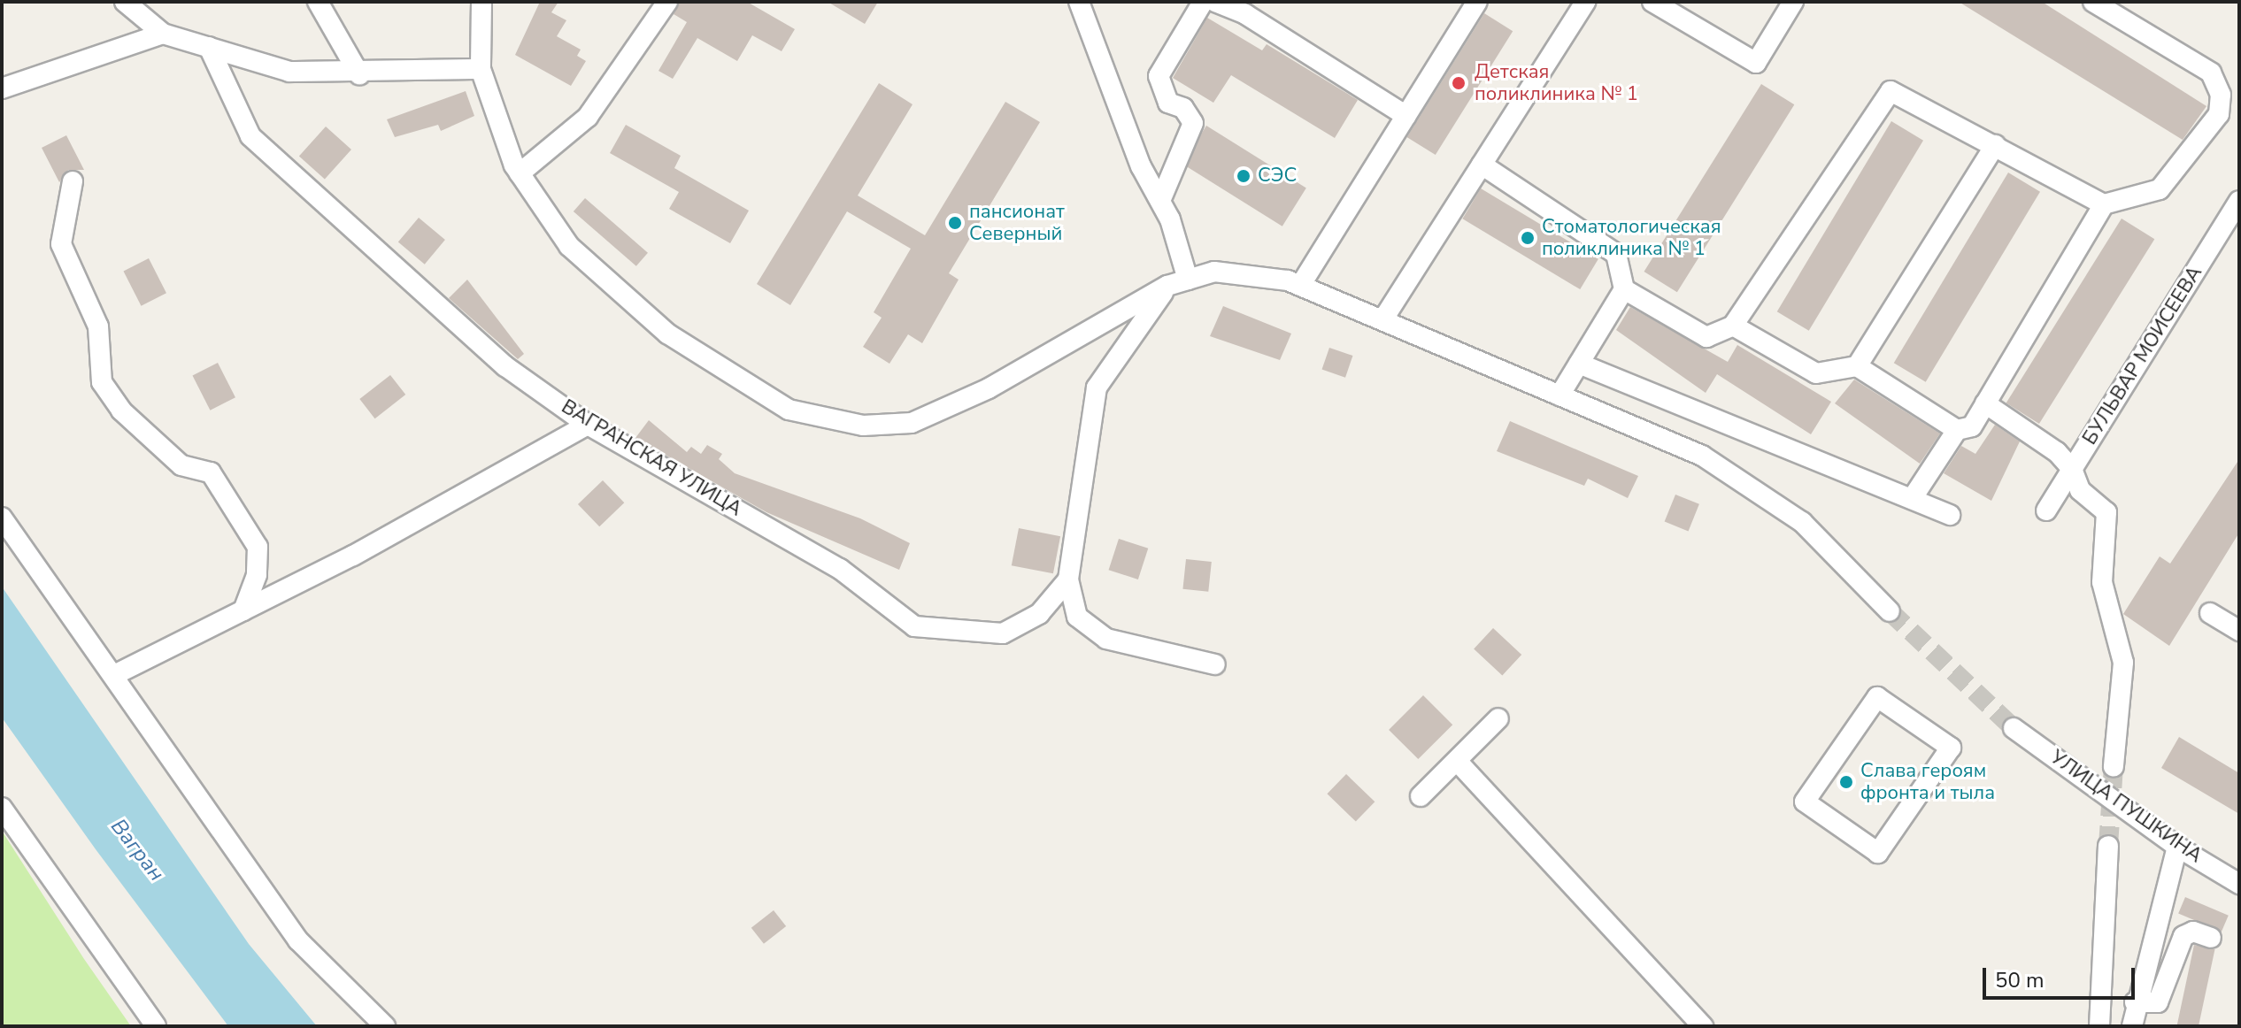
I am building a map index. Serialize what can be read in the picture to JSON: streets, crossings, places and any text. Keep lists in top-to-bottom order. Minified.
{"streets":{"street":["БУЛЬВАР МОИСЕЕВА","ВАГРАНСКАЯ УЛИЦА","УЛИЦА ПУШКИНА"]},"water":["Вагран"],"places":["Детская поликлиника № 1","СЭС","пансионат Северный","Стоматологическая поликлиника № 1","Слава героям фронта и тыла"],"scale_bar":"50 m"}
